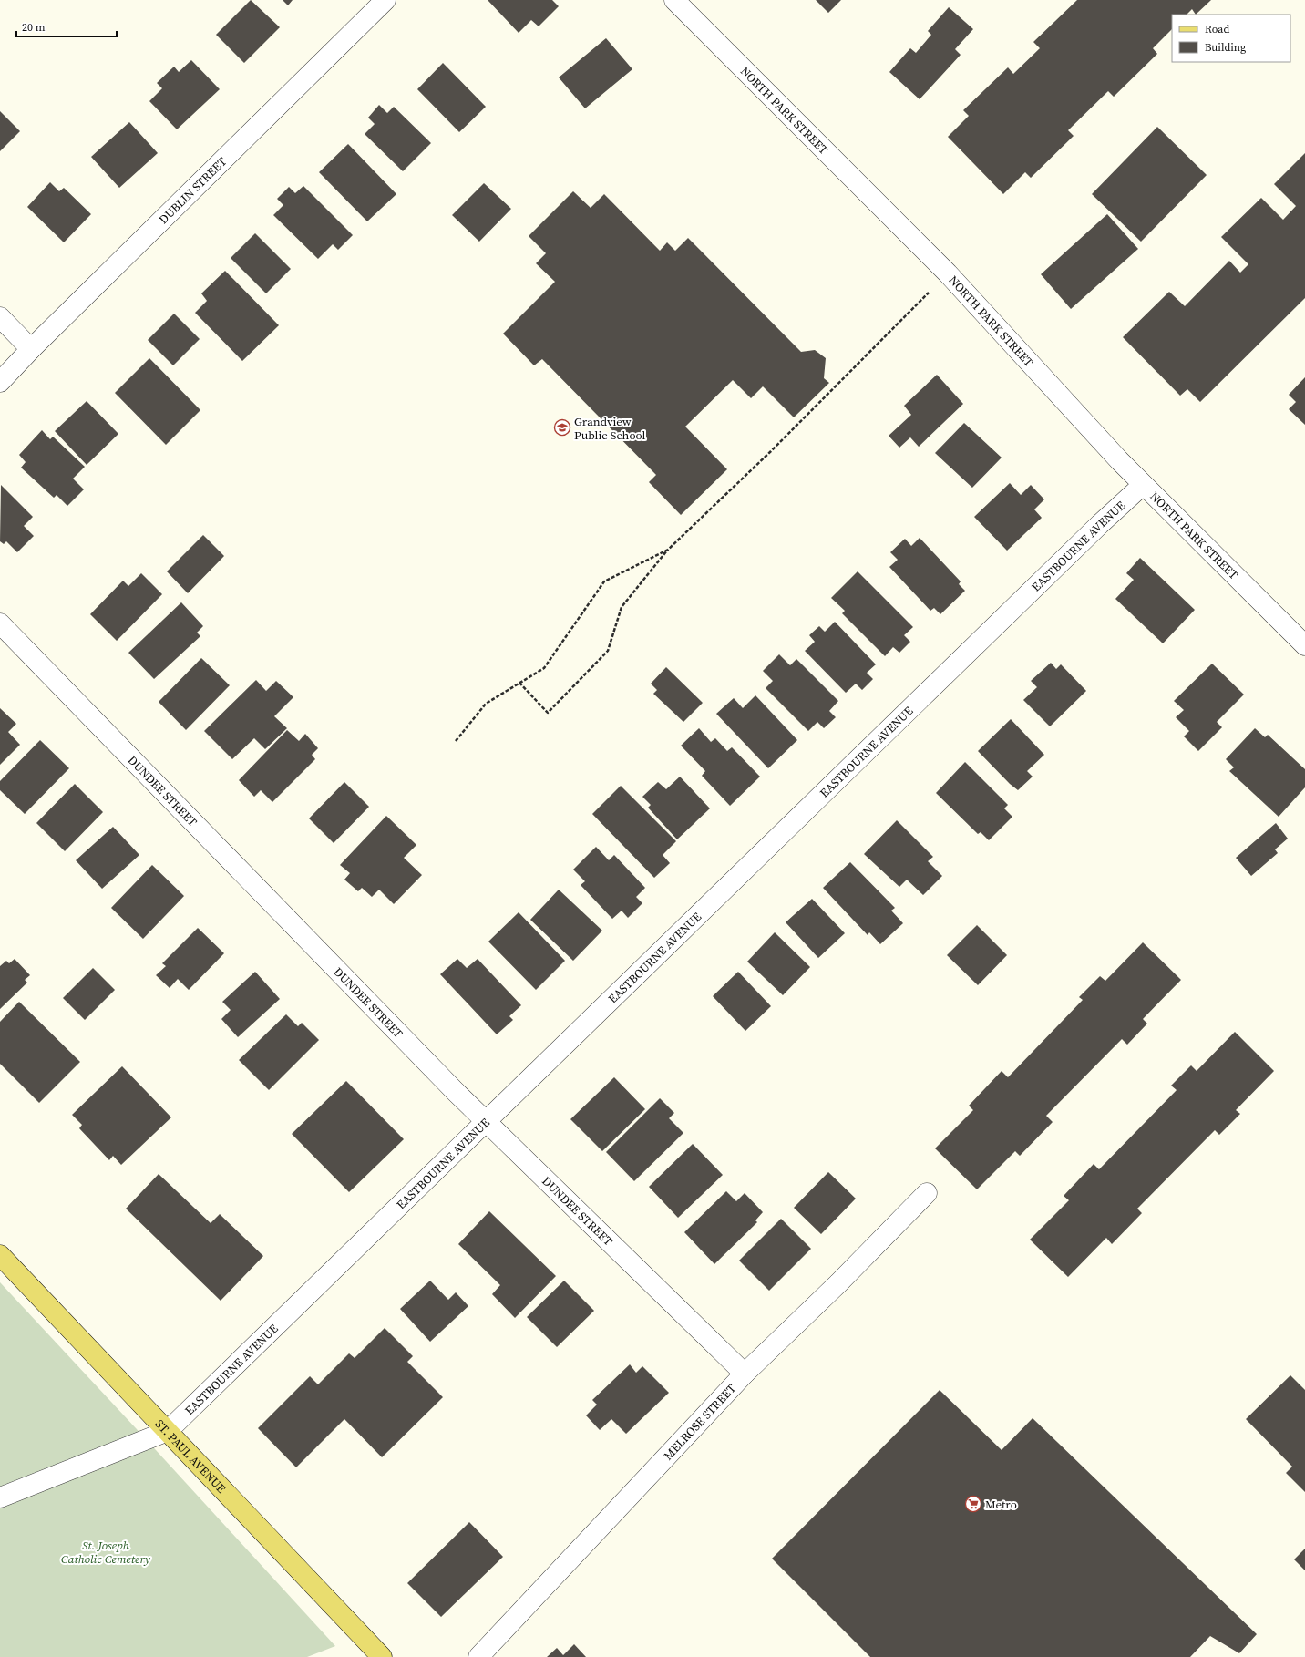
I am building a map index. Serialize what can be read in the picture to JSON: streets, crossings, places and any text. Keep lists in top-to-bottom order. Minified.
{"streets":{"main road":["ST. PAUL AVENUE"],"street":["NORTH PARK STREET","DUBLIN STREET","EASTBOURNE AVENUE","DUNDEE STREET","MELROSE STREET"]},"crossings":[["NORTH PARK STREET","EASTBOURNE AVENUE"],["EASTBOURNE AVENUE","DUNDEE STREET"],["EASTBOURNE AVENUE","ST. PAUL AVENUE"],["DUNDEE STREET","MELROSE STREET"]],"parks":["St. Joseph Catholic Cemetery"],"places":{"school or university":["Grandview Public School"],"supermarket":["Metro"]},"legend":["Road","Building"],"scale_bar":"20 m"}
